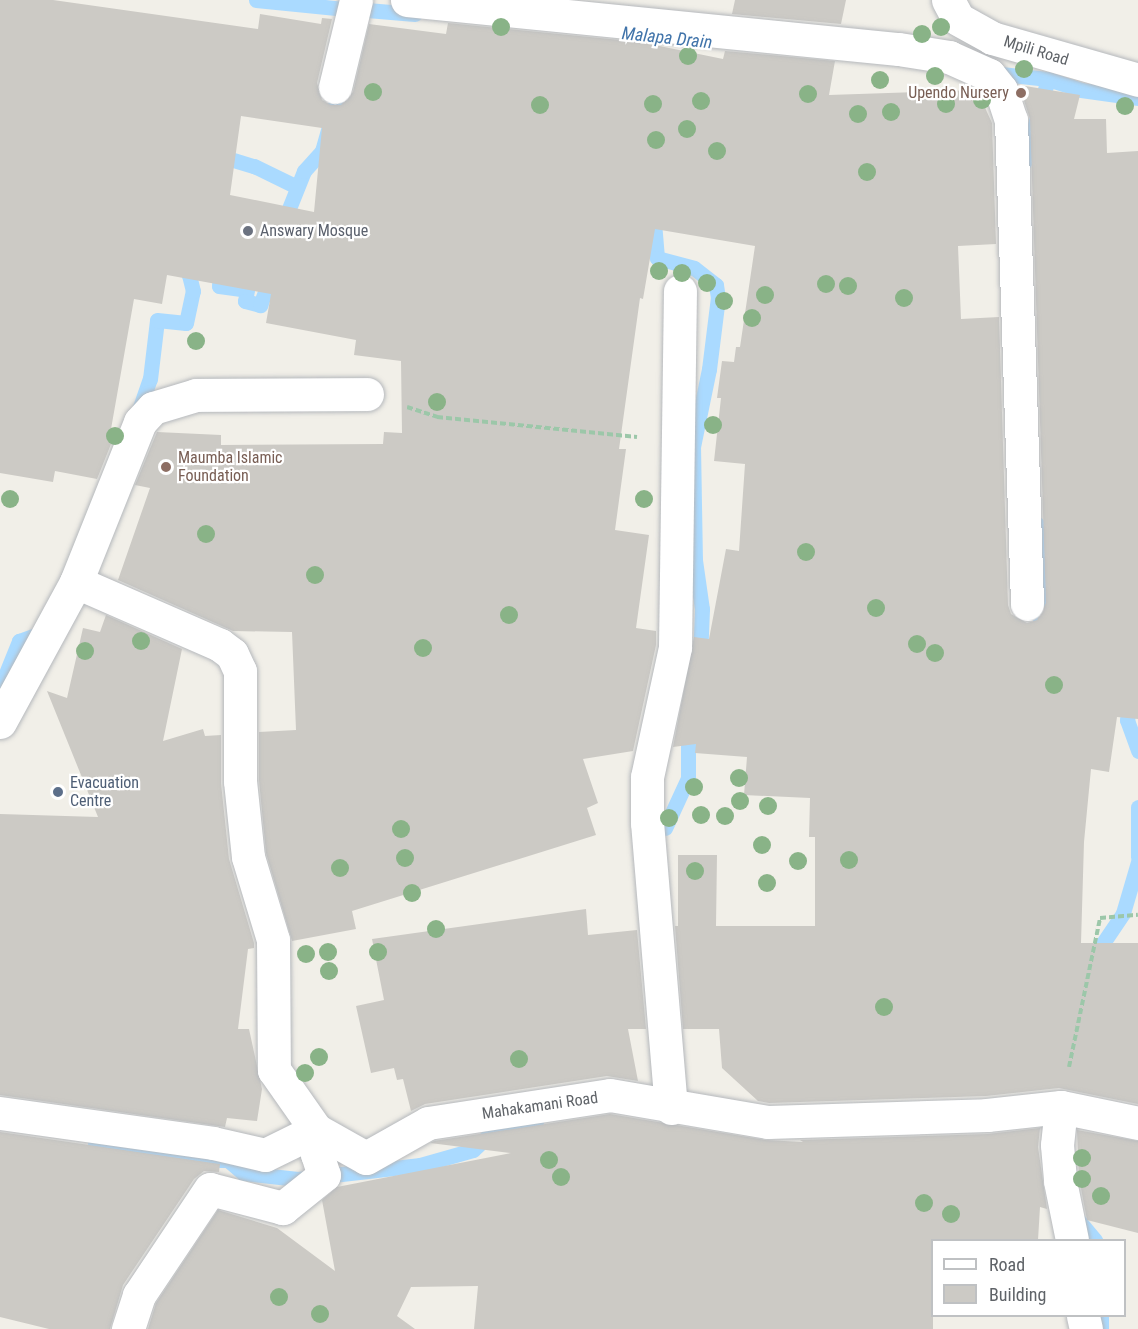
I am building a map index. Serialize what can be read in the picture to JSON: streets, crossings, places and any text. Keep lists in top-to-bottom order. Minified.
{"streets":{"street":["Mpili Road","Mahakamani Road"]},"water":["Malapa Drain"],"places":["Upendo Nursery","Answary Mosque","Maumba Islamic Foundation","Evacuation Centre"],"legend":["Road","Building"]}
